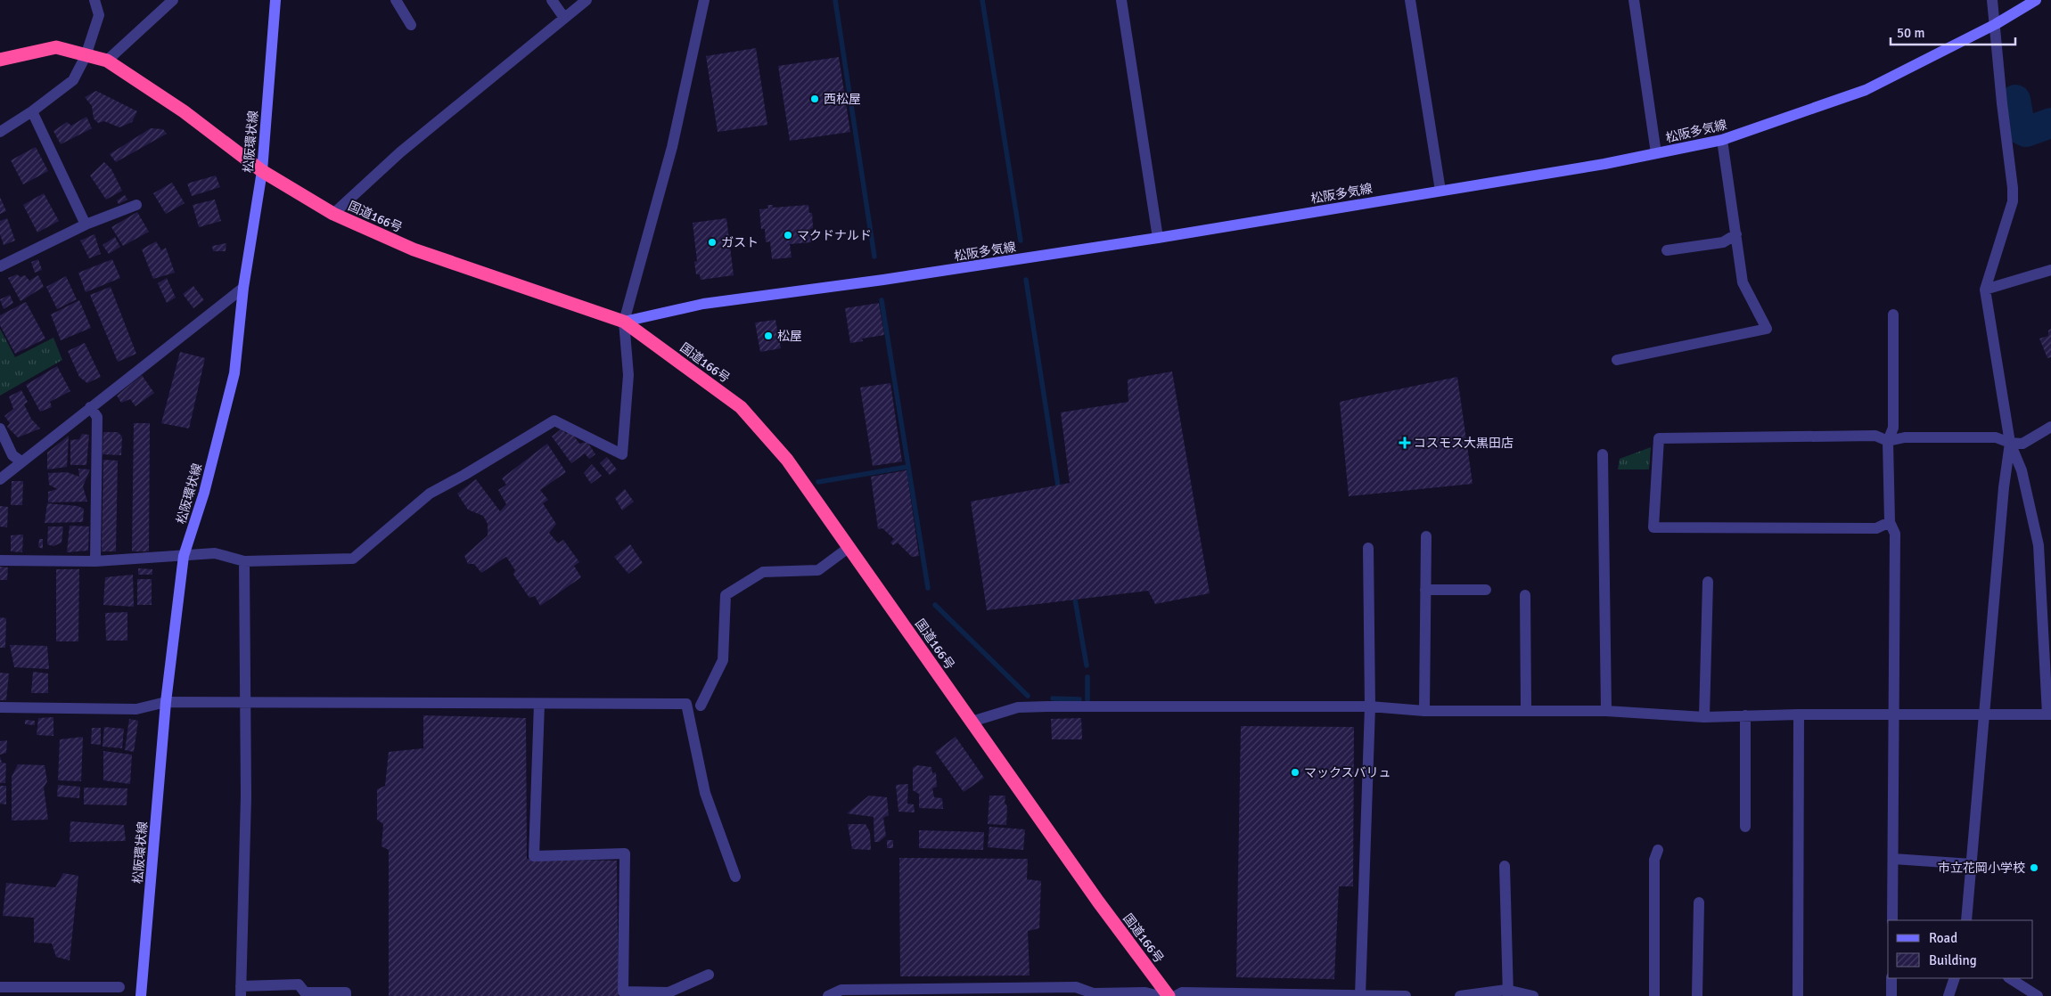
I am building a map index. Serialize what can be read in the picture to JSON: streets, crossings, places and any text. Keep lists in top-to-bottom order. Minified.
{"streets":{"highway":["国道166号"],"main road":["松阪多気線","松阪環状線"]},"crossings":[["松阪多気線","国道166号"],["松阪環状線","国道166号"]],"places":{"other":["西松屋","マクドナルド","ガスト","松屋","マックスバリュ","市立花岡小学校"],"health":["コスモス大黒田店"]},"legend":["Road","Building"],"scale_bar":"50 m"}
